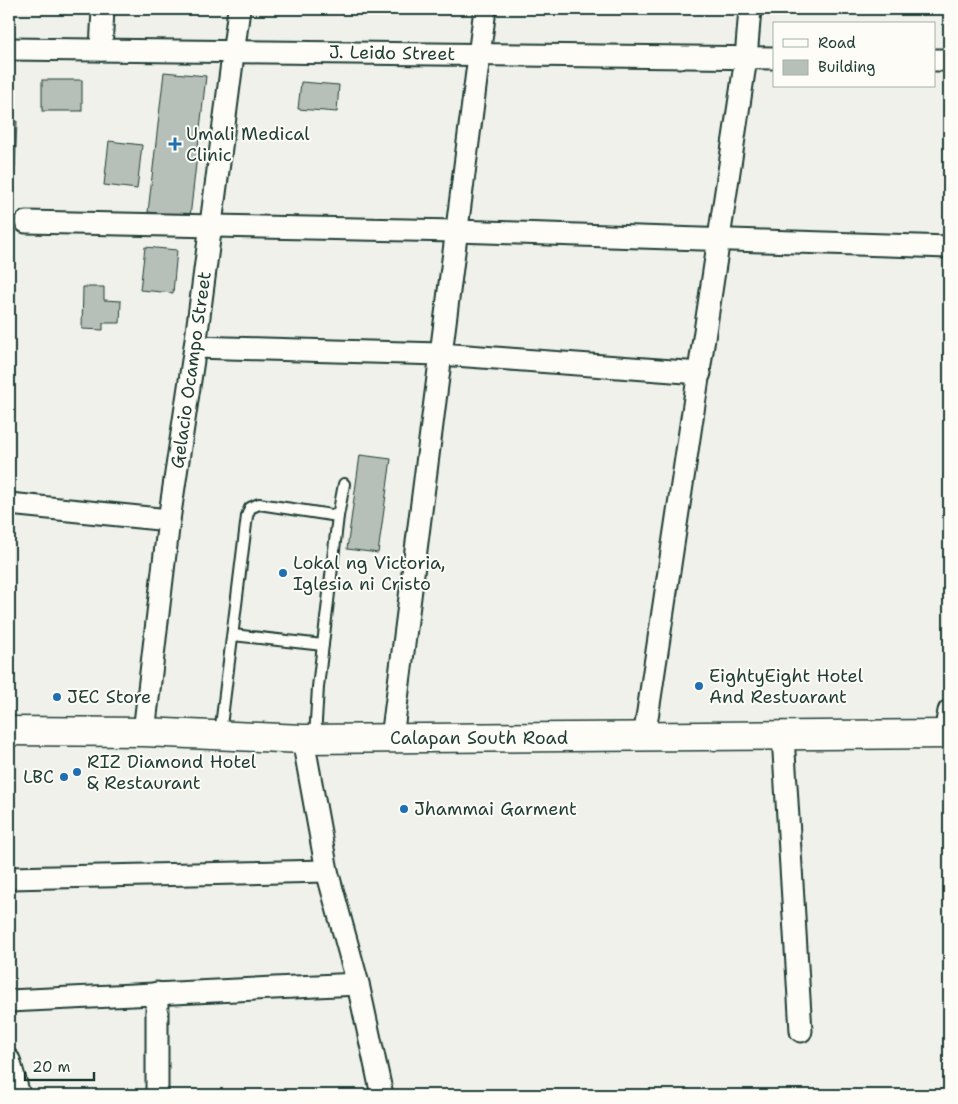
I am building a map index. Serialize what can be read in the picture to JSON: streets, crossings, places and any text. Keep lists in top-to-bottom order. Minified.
{"streets":{"highway":["Calapan South Road"],"street":["J. Leido Street","Gelacio Ocampo Street"]},"crossings":[["J. Leido Street","Gelacio Ocampo Street"],["Gelacio Ocampo Street","Calapan South Road"]],"places":{"health":["Umali Medical Clinic"],"other":["Lokal ng Victoria, Iglesia ni Cristo","EightyEight Hotel And Restuarant","JEC Store","RIZ Diamond Hotel & Restaurant","LBC","Jhammai Garment"]},"legend":["Road","Building"],"scale_bar":"20 m"}
